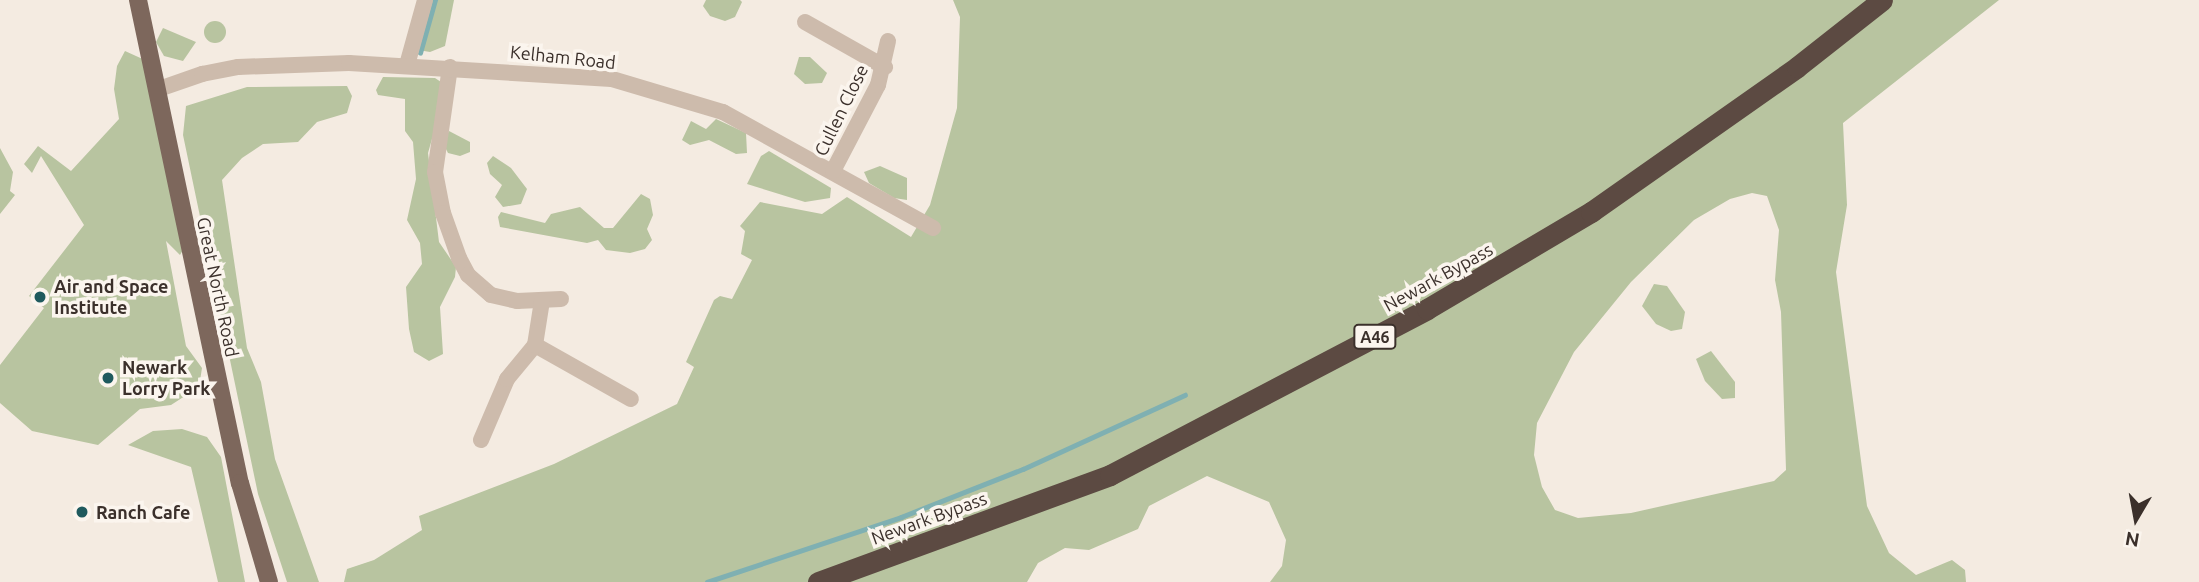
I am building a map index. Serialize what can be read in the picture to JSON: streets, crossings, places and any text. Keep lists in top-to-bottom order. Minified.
{"streets":{"highway":["Newark Bypass","A46"],"main road":["Great North Road"],"street":["Kelham Road","Cullen Close"]},"crossings":[["Kelham Road","Cullen Close"],["Kelham Road","Great North Road"]],"places":["Air and Space Institute","Newark Lorry Park","Ranch Cafe"],"north":"bottom"}
